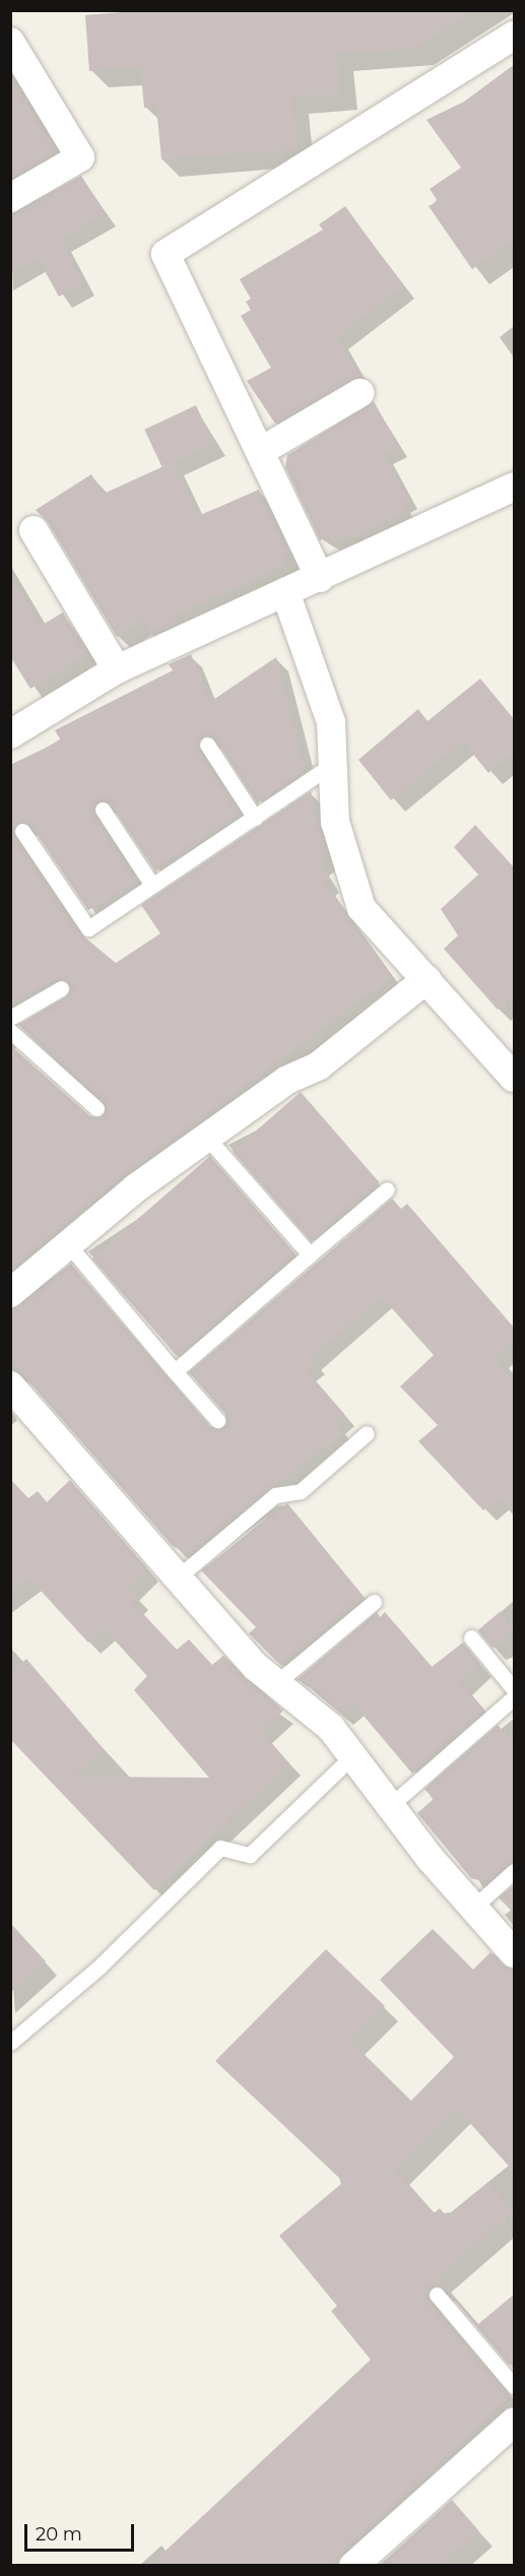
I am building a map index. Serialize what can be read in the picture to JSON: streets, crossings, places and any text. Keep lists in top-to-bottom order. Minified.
{"scale_bar":"20 m"}
